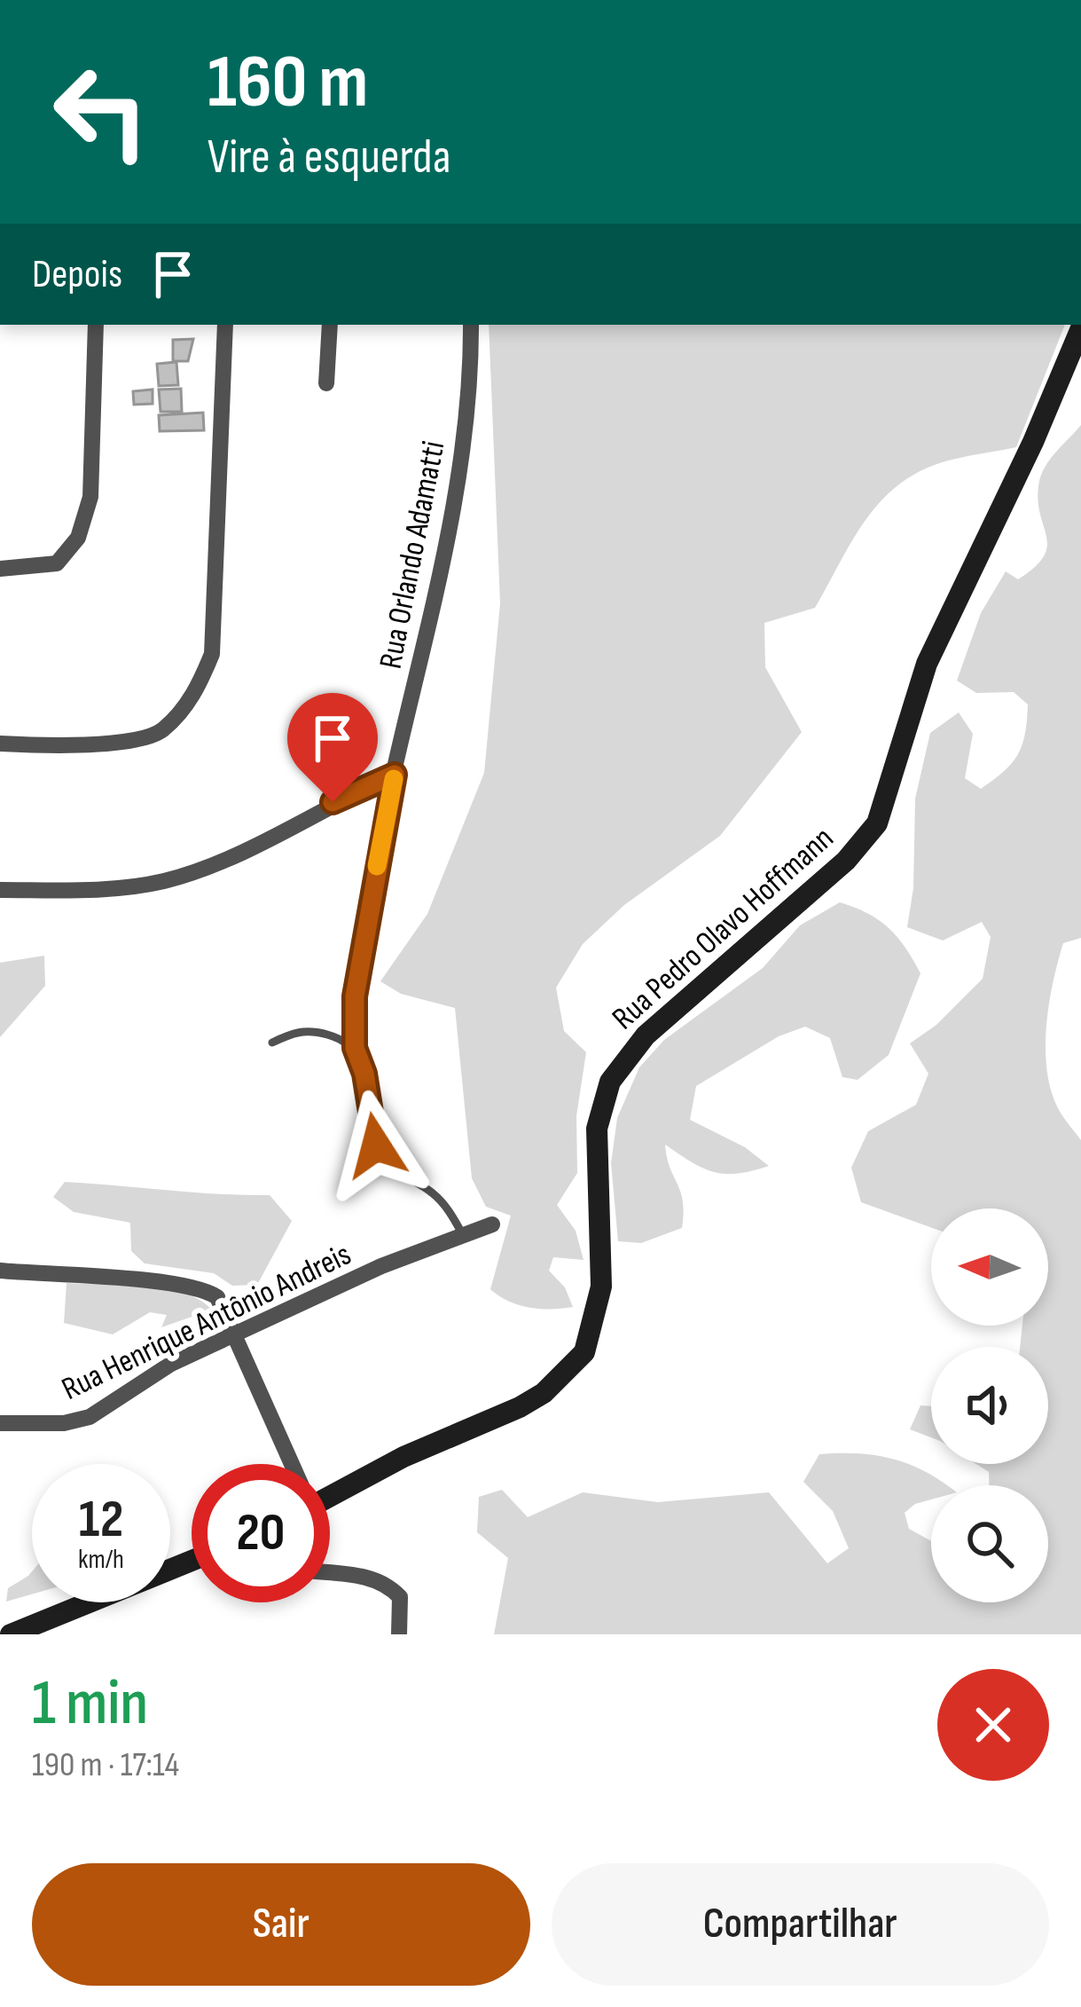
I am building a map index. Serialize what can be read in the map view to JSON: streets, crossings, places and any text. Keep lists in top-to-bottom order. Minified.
{"streets":{"street":["Rua Orlando Adamatti","Rua Pedro Olavo Hoffmann","Rua Henrique Antônio Andreis"]},"crossings":[["Rua Orlando Adamatti","Rua Henrique Antônio Andreis"]],"north":"left","page":{"turn":["160 m","Vire à esquerda"],"then":"Depois","speed":"12 km/h","limit":"20","heading":["1 min","190 m · 17:14"],"buttons":["Sair","Compartilhar"]}}
